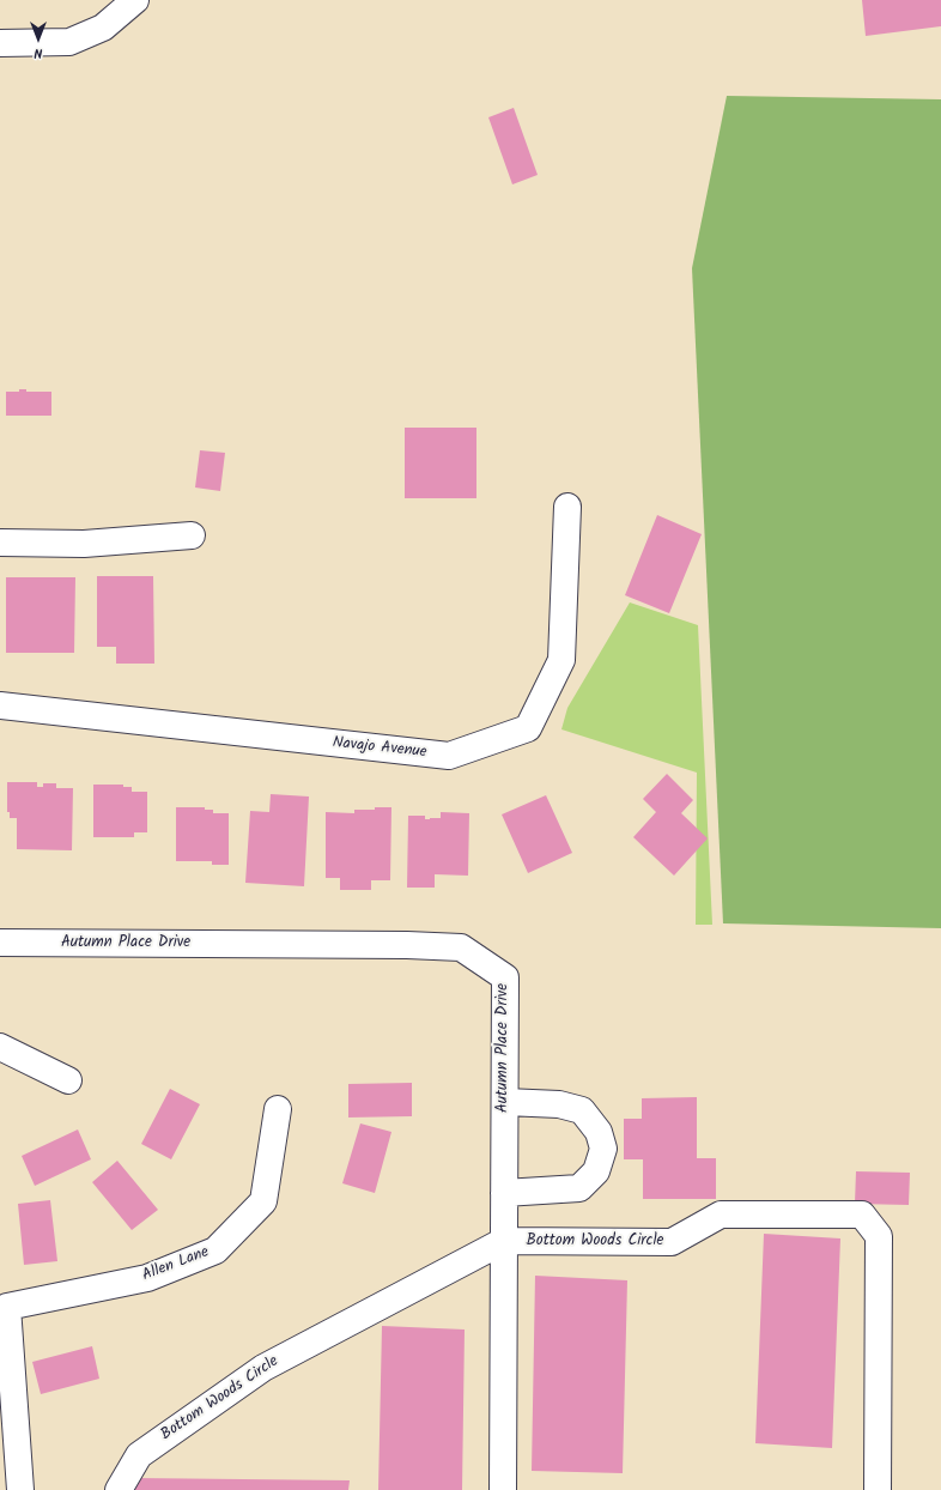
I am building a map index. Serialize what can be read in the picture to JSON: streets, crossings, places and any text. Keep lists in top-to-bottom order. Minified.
{"streets":{"street":["Navajo Avenue","Autumn Place Drive","Bottom Woods Circle","Allen Lane"]},"crossings":[["Autumn Place Drive","Bottom Woods Circle"]],"north":"bottom"}
